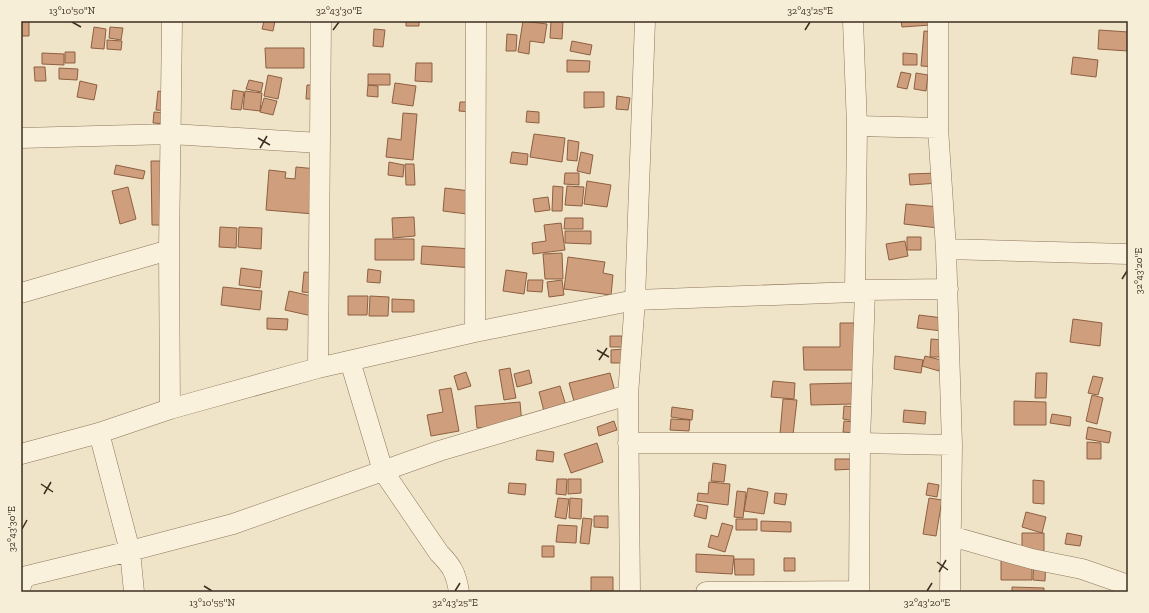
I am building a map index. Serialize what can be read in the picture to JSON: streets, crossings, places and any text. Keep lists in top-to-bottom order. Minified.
{"coordinates":["13°10'50\"N","32°43'30\"E","32°43'25\"E","32°43'20\"E","13°10'55\"N"]}
